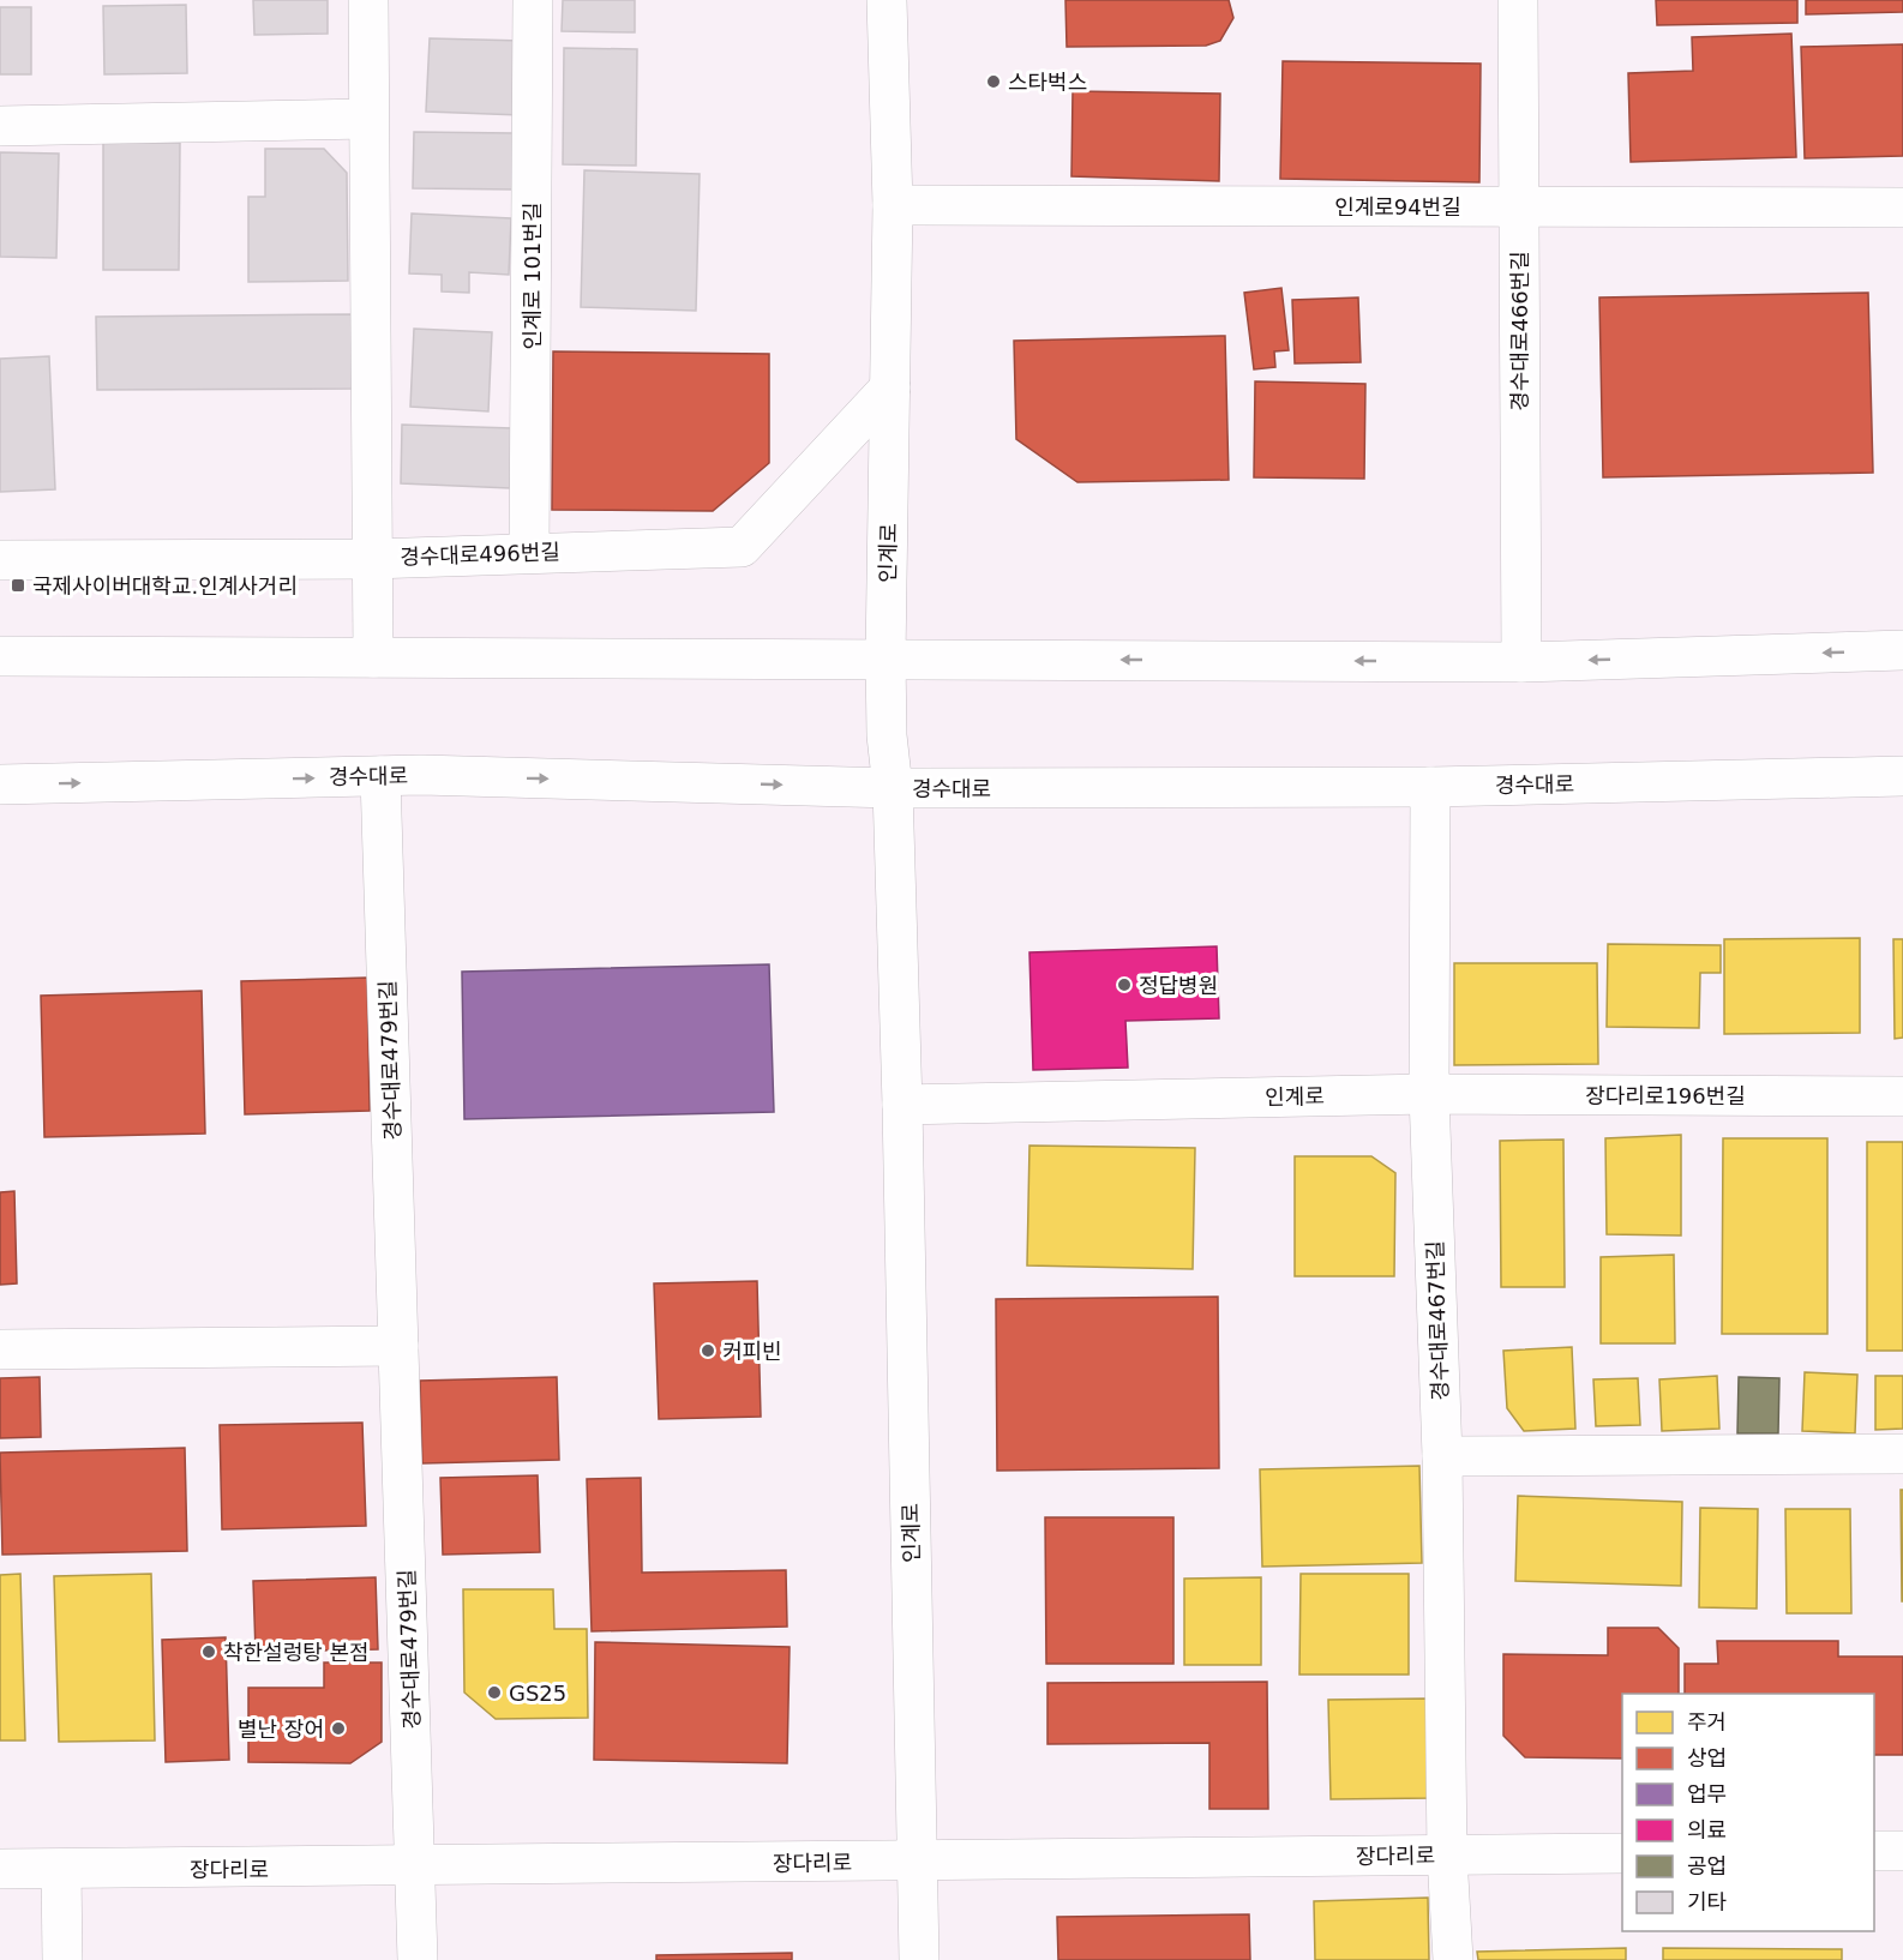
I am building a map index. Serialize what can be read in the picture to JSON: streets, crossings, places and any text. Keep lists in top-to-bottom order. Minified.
{"streets":{"street":["인계로94번길","인계로 101번길","경수대로466번길","인계로","경수대로496번길","경수대로","경수대로479번길","장다리로196번길","경수대로467번길","장다리로"]},"crossings":[["인계로94번길","경수대로466번길"],["인계로94번길","인계로"],["인계로 101번길","경수대로496번길"],["인계로","경수대로496번길"],["인계로","경수대로"],["인계로","장다리로196번길"],["인계로","경수대로467번길"],["인계로","장다리로"],["경수대로","경수대로479번길"],["경수대로","경수대로467번길"],["경수대로479번길","장다리로"],["장다리로196번길","경수대로467번길"],["경수대로467번길","장다리로"]],"places":{"other":["스타벅스","정답병원","커피빈","착한설렁탕 본점","GS25","별난 장어"],"transit":["국제사이버대학교.인계사거리"]},"legend":["주거","상업","업무","의료","공업","기타"]}
